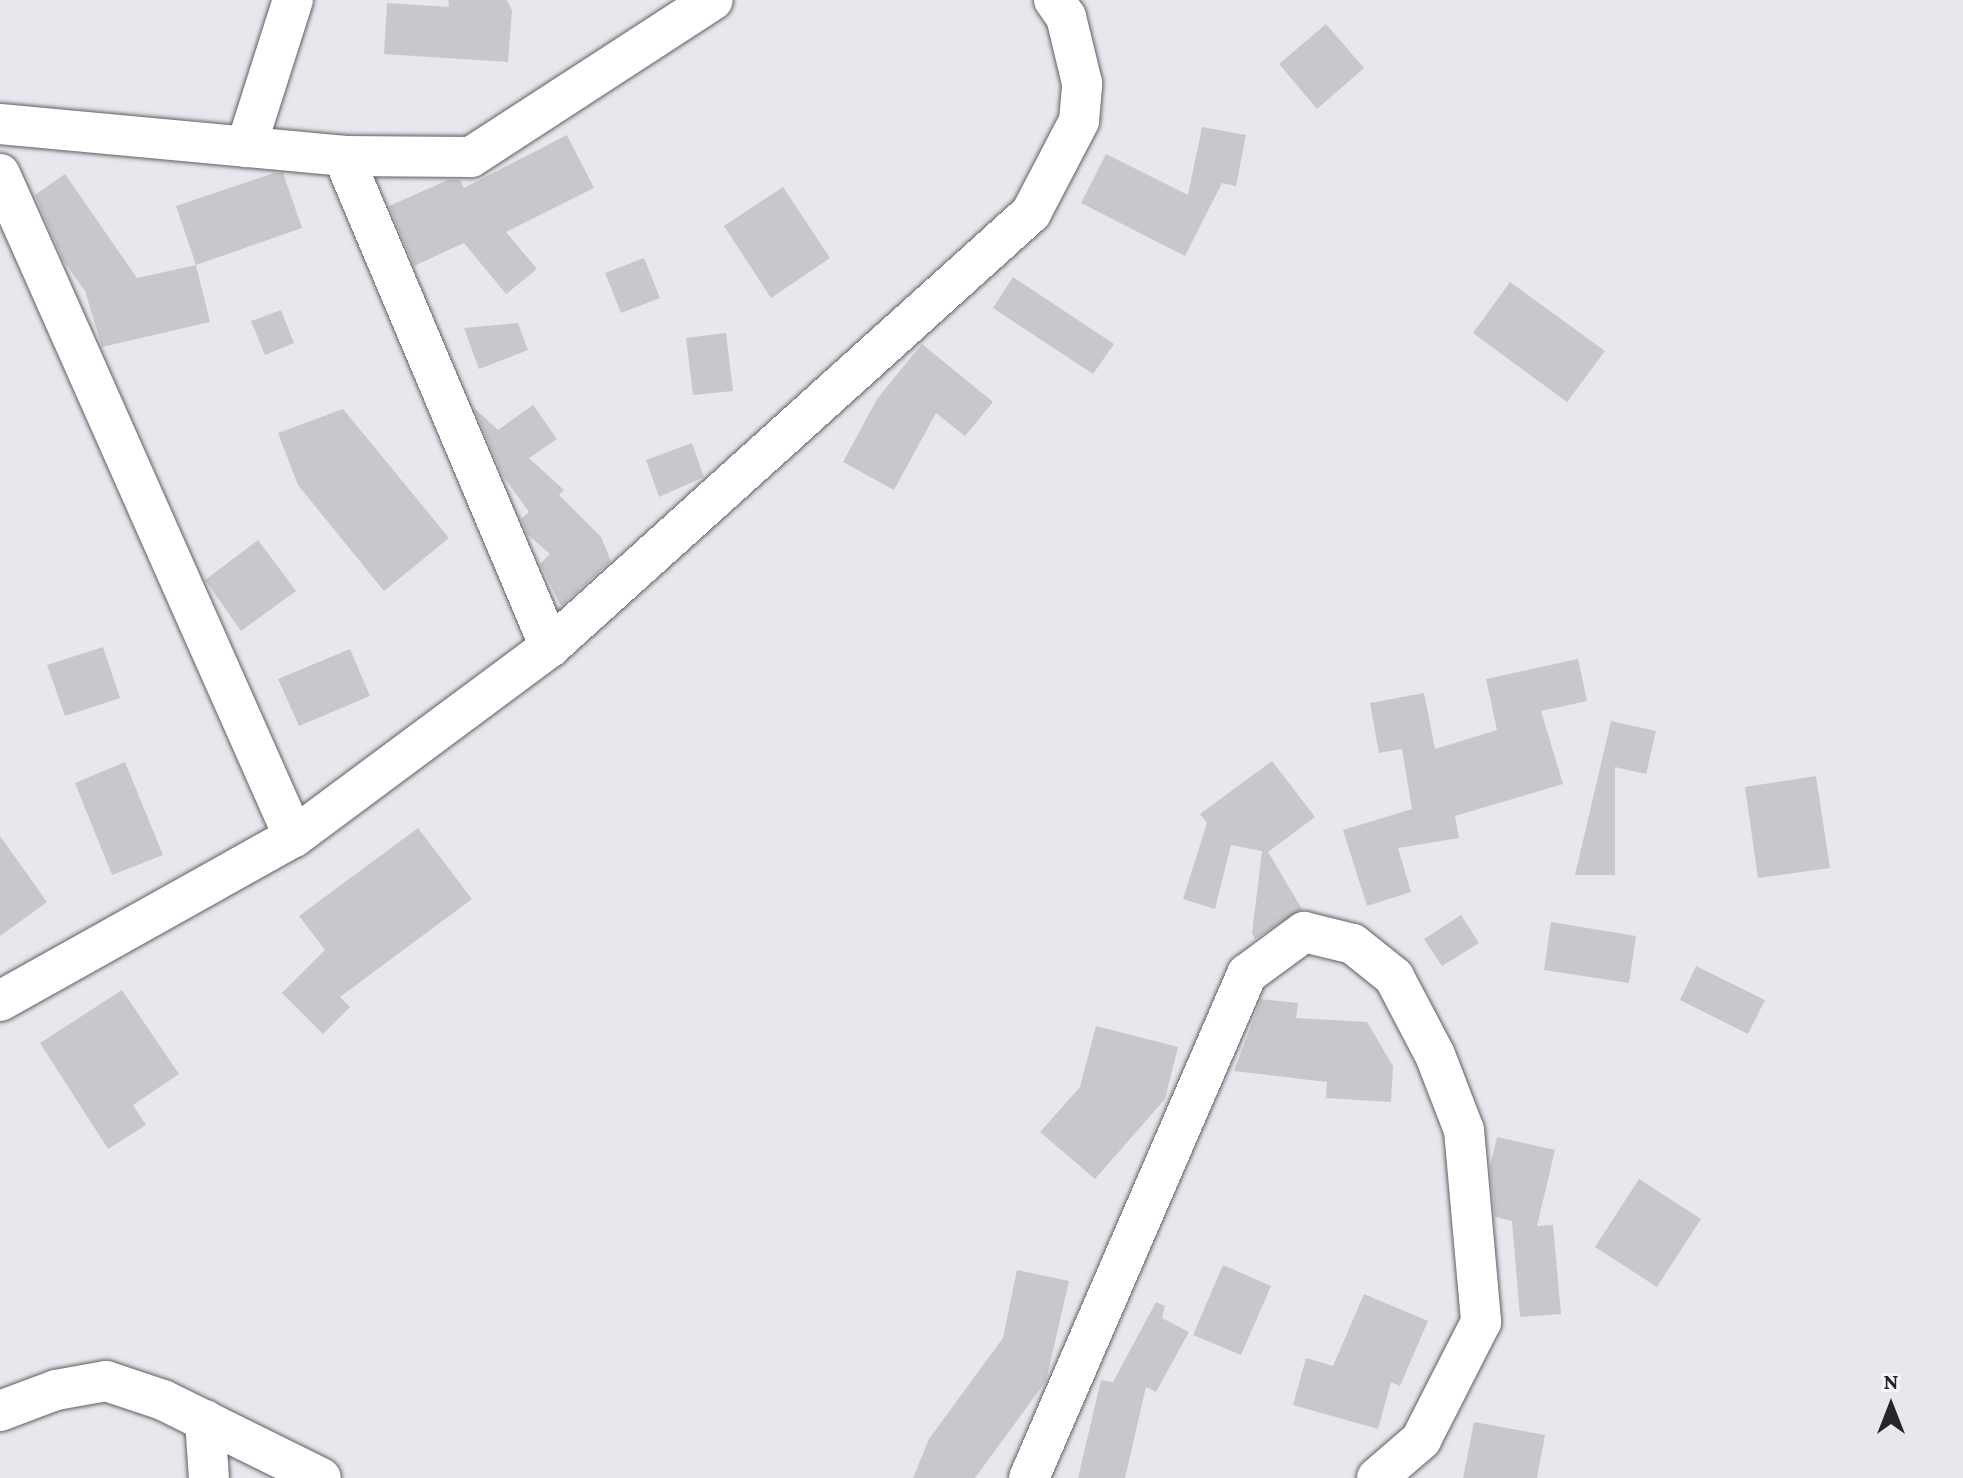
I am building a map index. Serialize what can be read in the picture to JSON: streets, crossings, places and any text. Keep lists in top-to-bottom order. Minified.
{"north":"top"}
